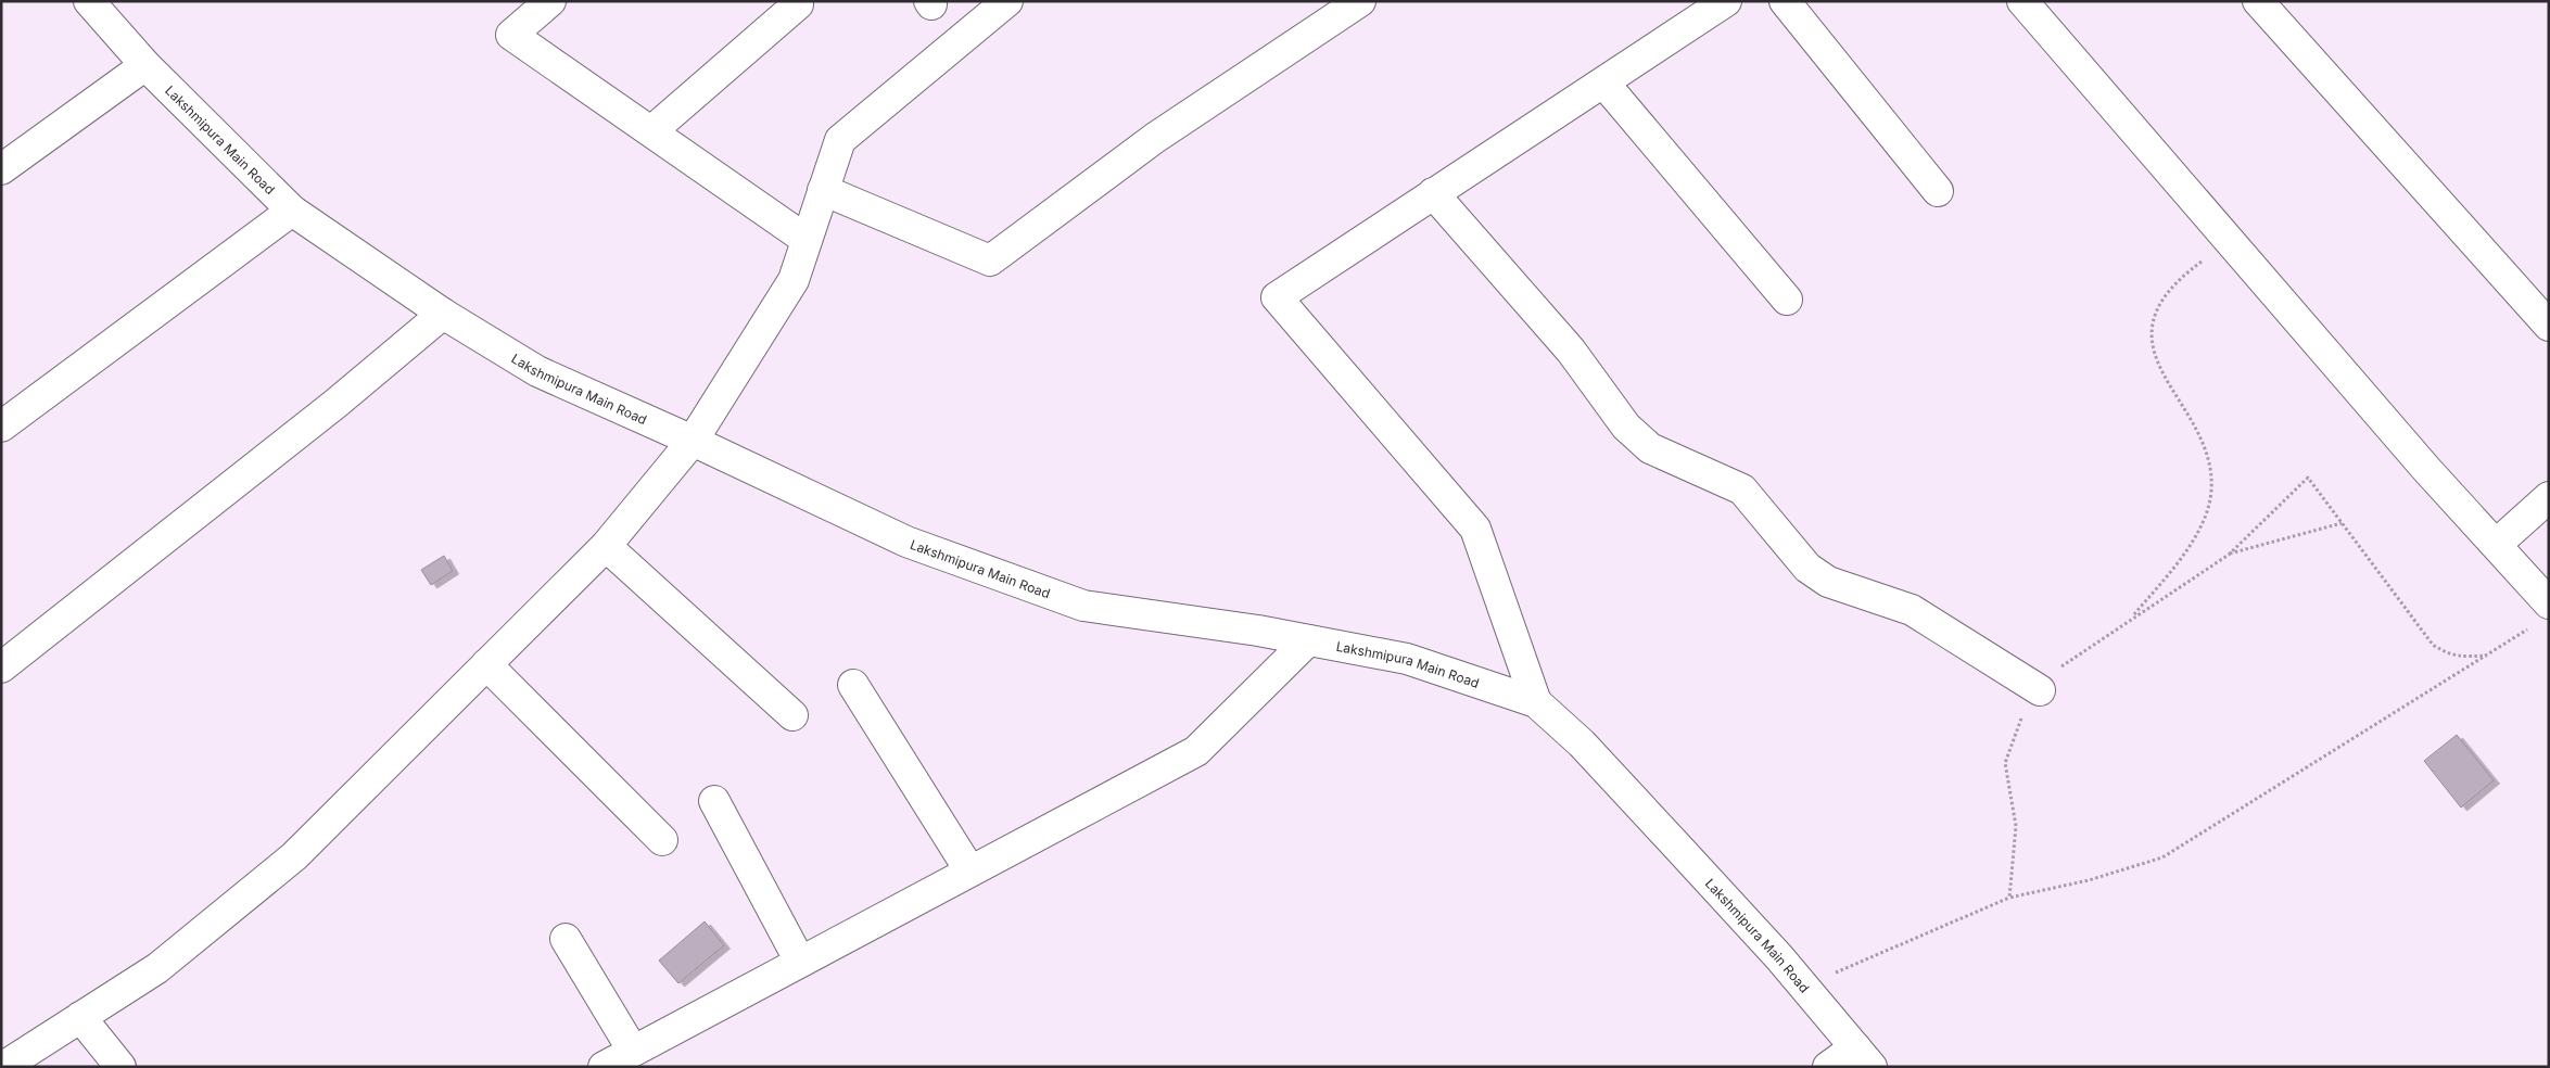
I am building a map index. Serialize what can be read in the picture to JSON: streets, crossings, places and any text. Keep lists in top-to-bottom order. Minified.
{"streets":{"street":["Lakshmipura Main Road"]}}
